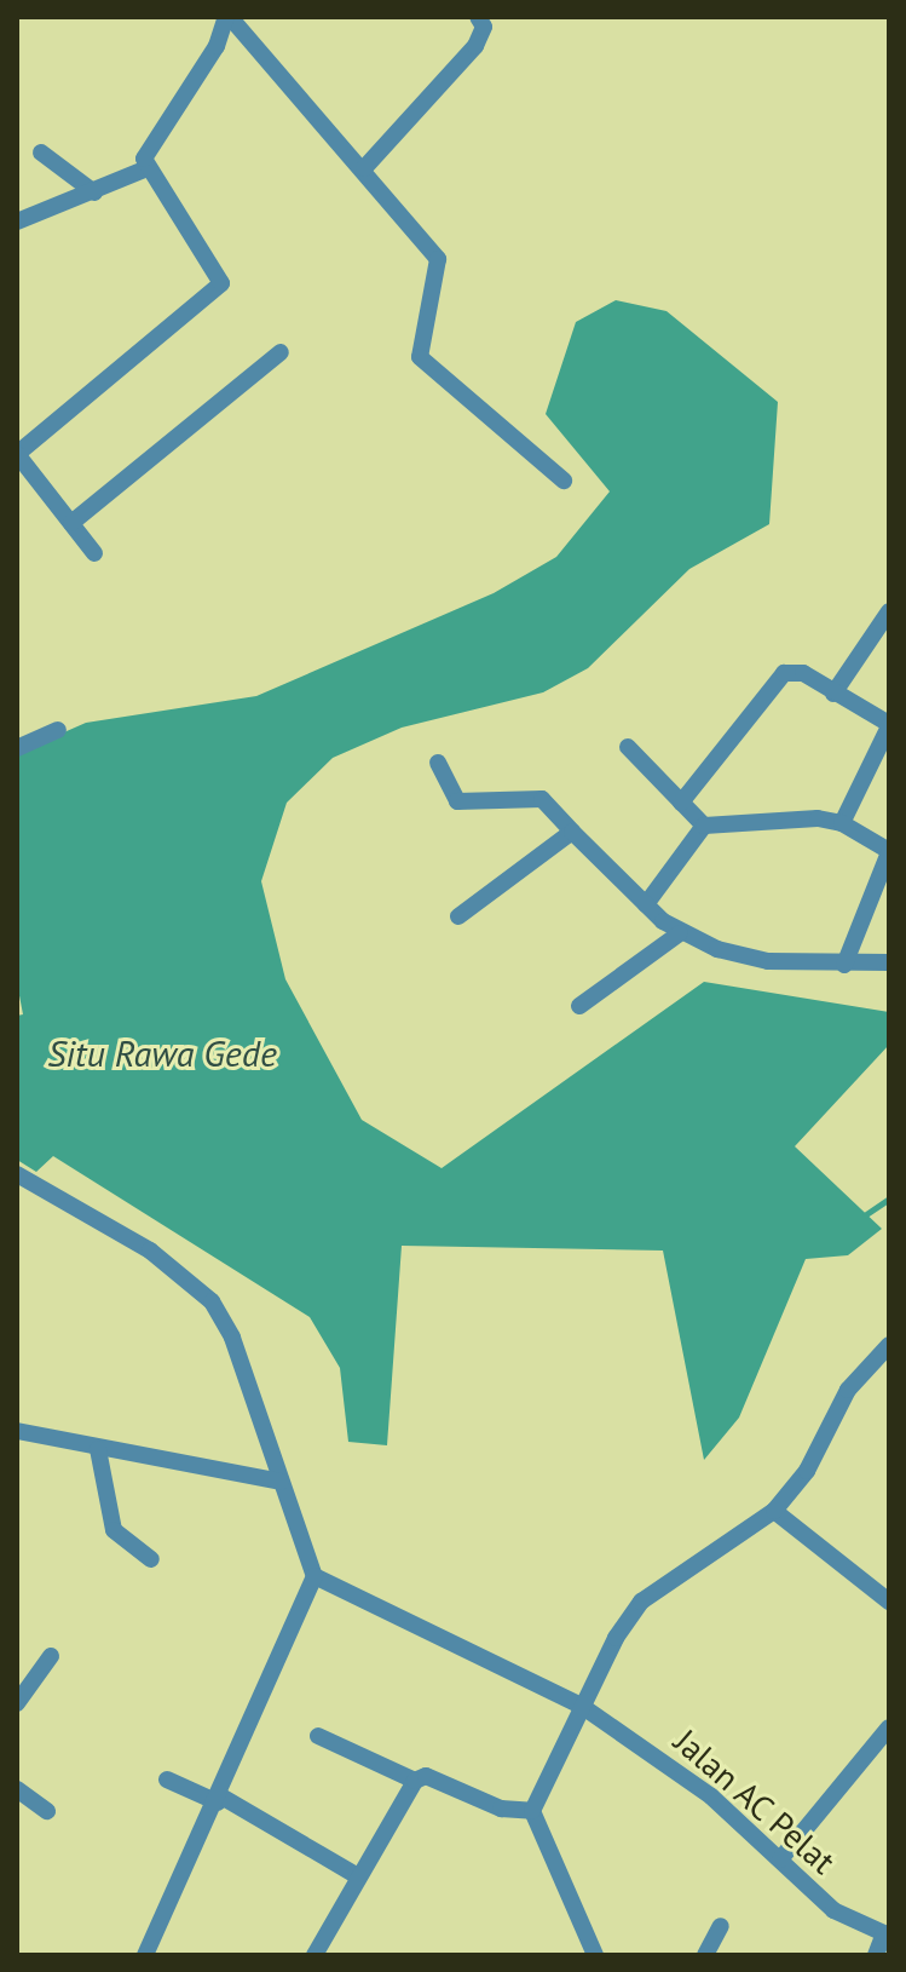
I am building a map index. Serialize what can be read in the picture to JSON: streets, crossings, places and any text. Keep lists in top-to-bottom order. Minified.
{"streets":{"street":["Jalan AC Pelat"]},"water":["Situ Rawa Gede"]}
